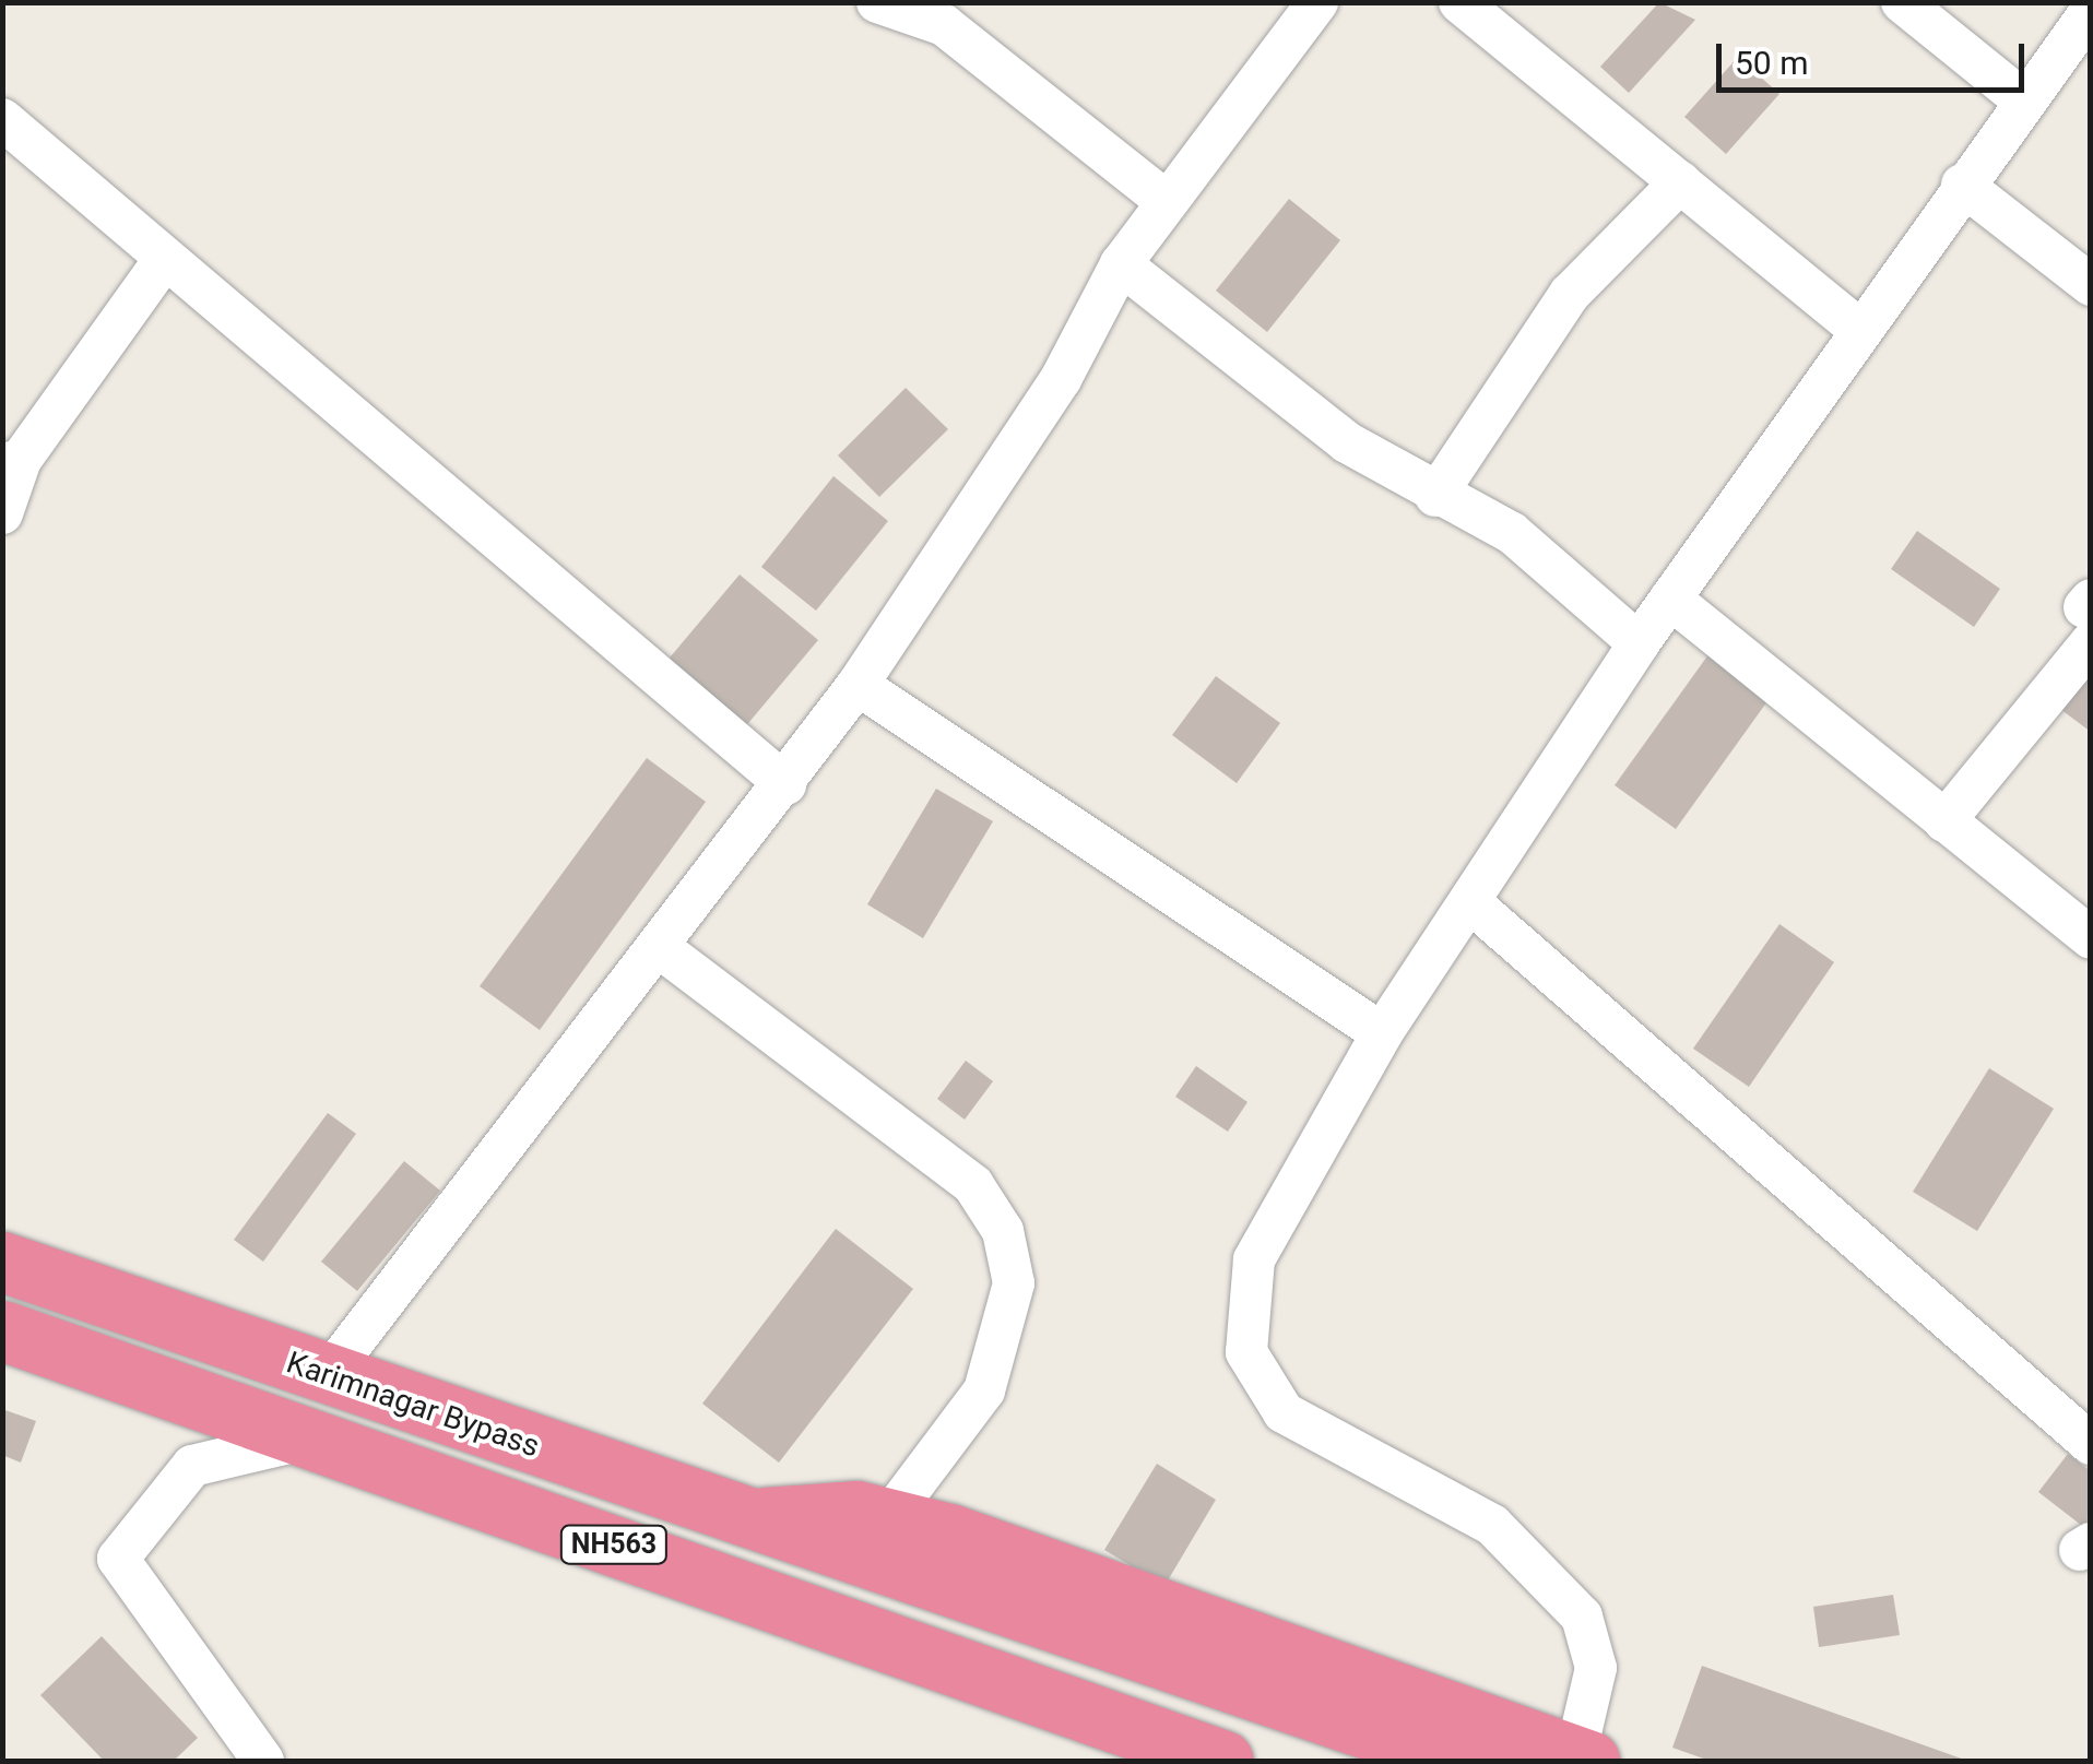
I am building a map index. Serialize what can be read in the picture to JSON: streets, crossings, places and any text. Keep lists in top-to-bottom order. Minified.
{"streets":{"highway":["Karimnagar Bypass","NH563"]},"crossings":[["Karimnagar Bypass","NH563"]],"scale_bar":"50 m"}
